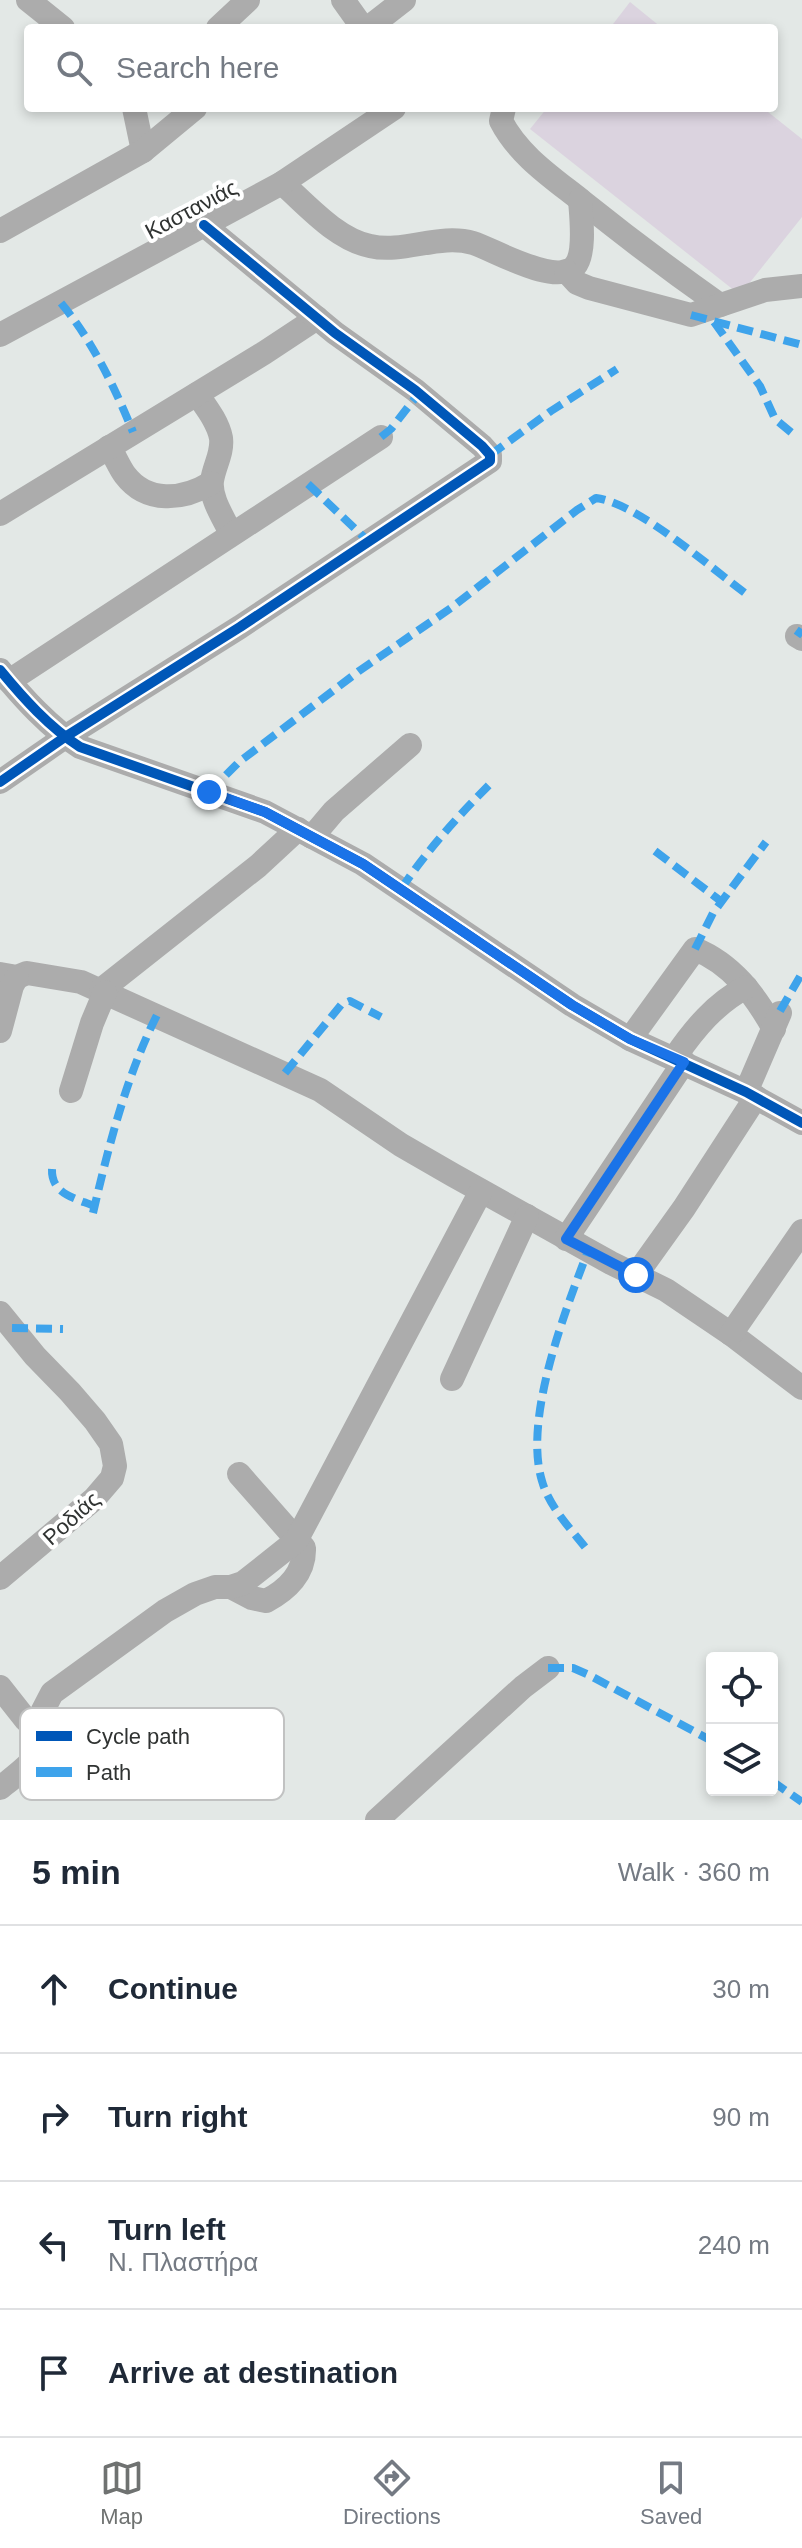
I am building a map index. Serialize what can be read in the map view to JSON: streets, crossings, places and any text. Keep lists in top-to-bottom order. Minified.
{"streets":{"street":["Καστανιάς","Ροδιάς"]},"legend":["Cycle path","Path"],"page":{"search":"Search here","heading":["5 min","Walk · 360 m"],"list":[["Continue","30 m"],["Turn right","90 m"],["Turn left","Ν. Πλαστήρα","240 m"],"Arrive at destination"],"nav":["Map","Directions","Saved"]}}
